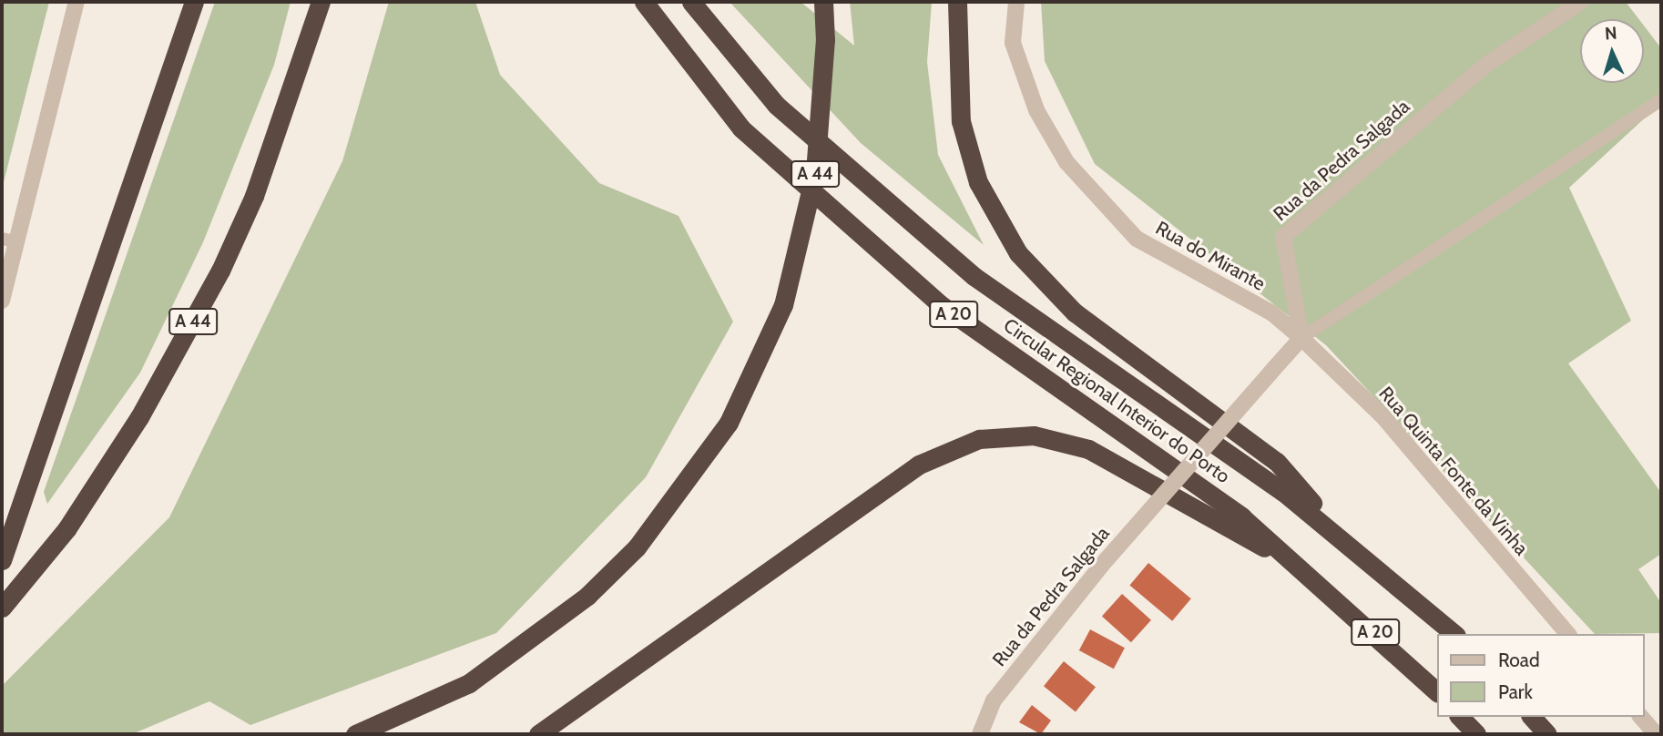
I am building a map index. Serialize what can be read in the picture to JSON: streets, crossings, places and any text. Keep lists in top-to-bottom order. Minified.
{"streets":{"highway":["A 44","A 20","Circular Regional Interior do Porto"],"street":["Rua da Pedra Salgada","Rua do Mirante","Rua Quinta Fonte da Vinha"]},"crossings":[["Rua da Pedra Salgada","Rua do Mirante"],["Rua da Pedra Salgada","Rua Quinta Fonte da Vinha"],["Rua do Mirante","Rua Quinta Fonte da Vinha"]],"legend":["Road","Park"],"north":"top"}
